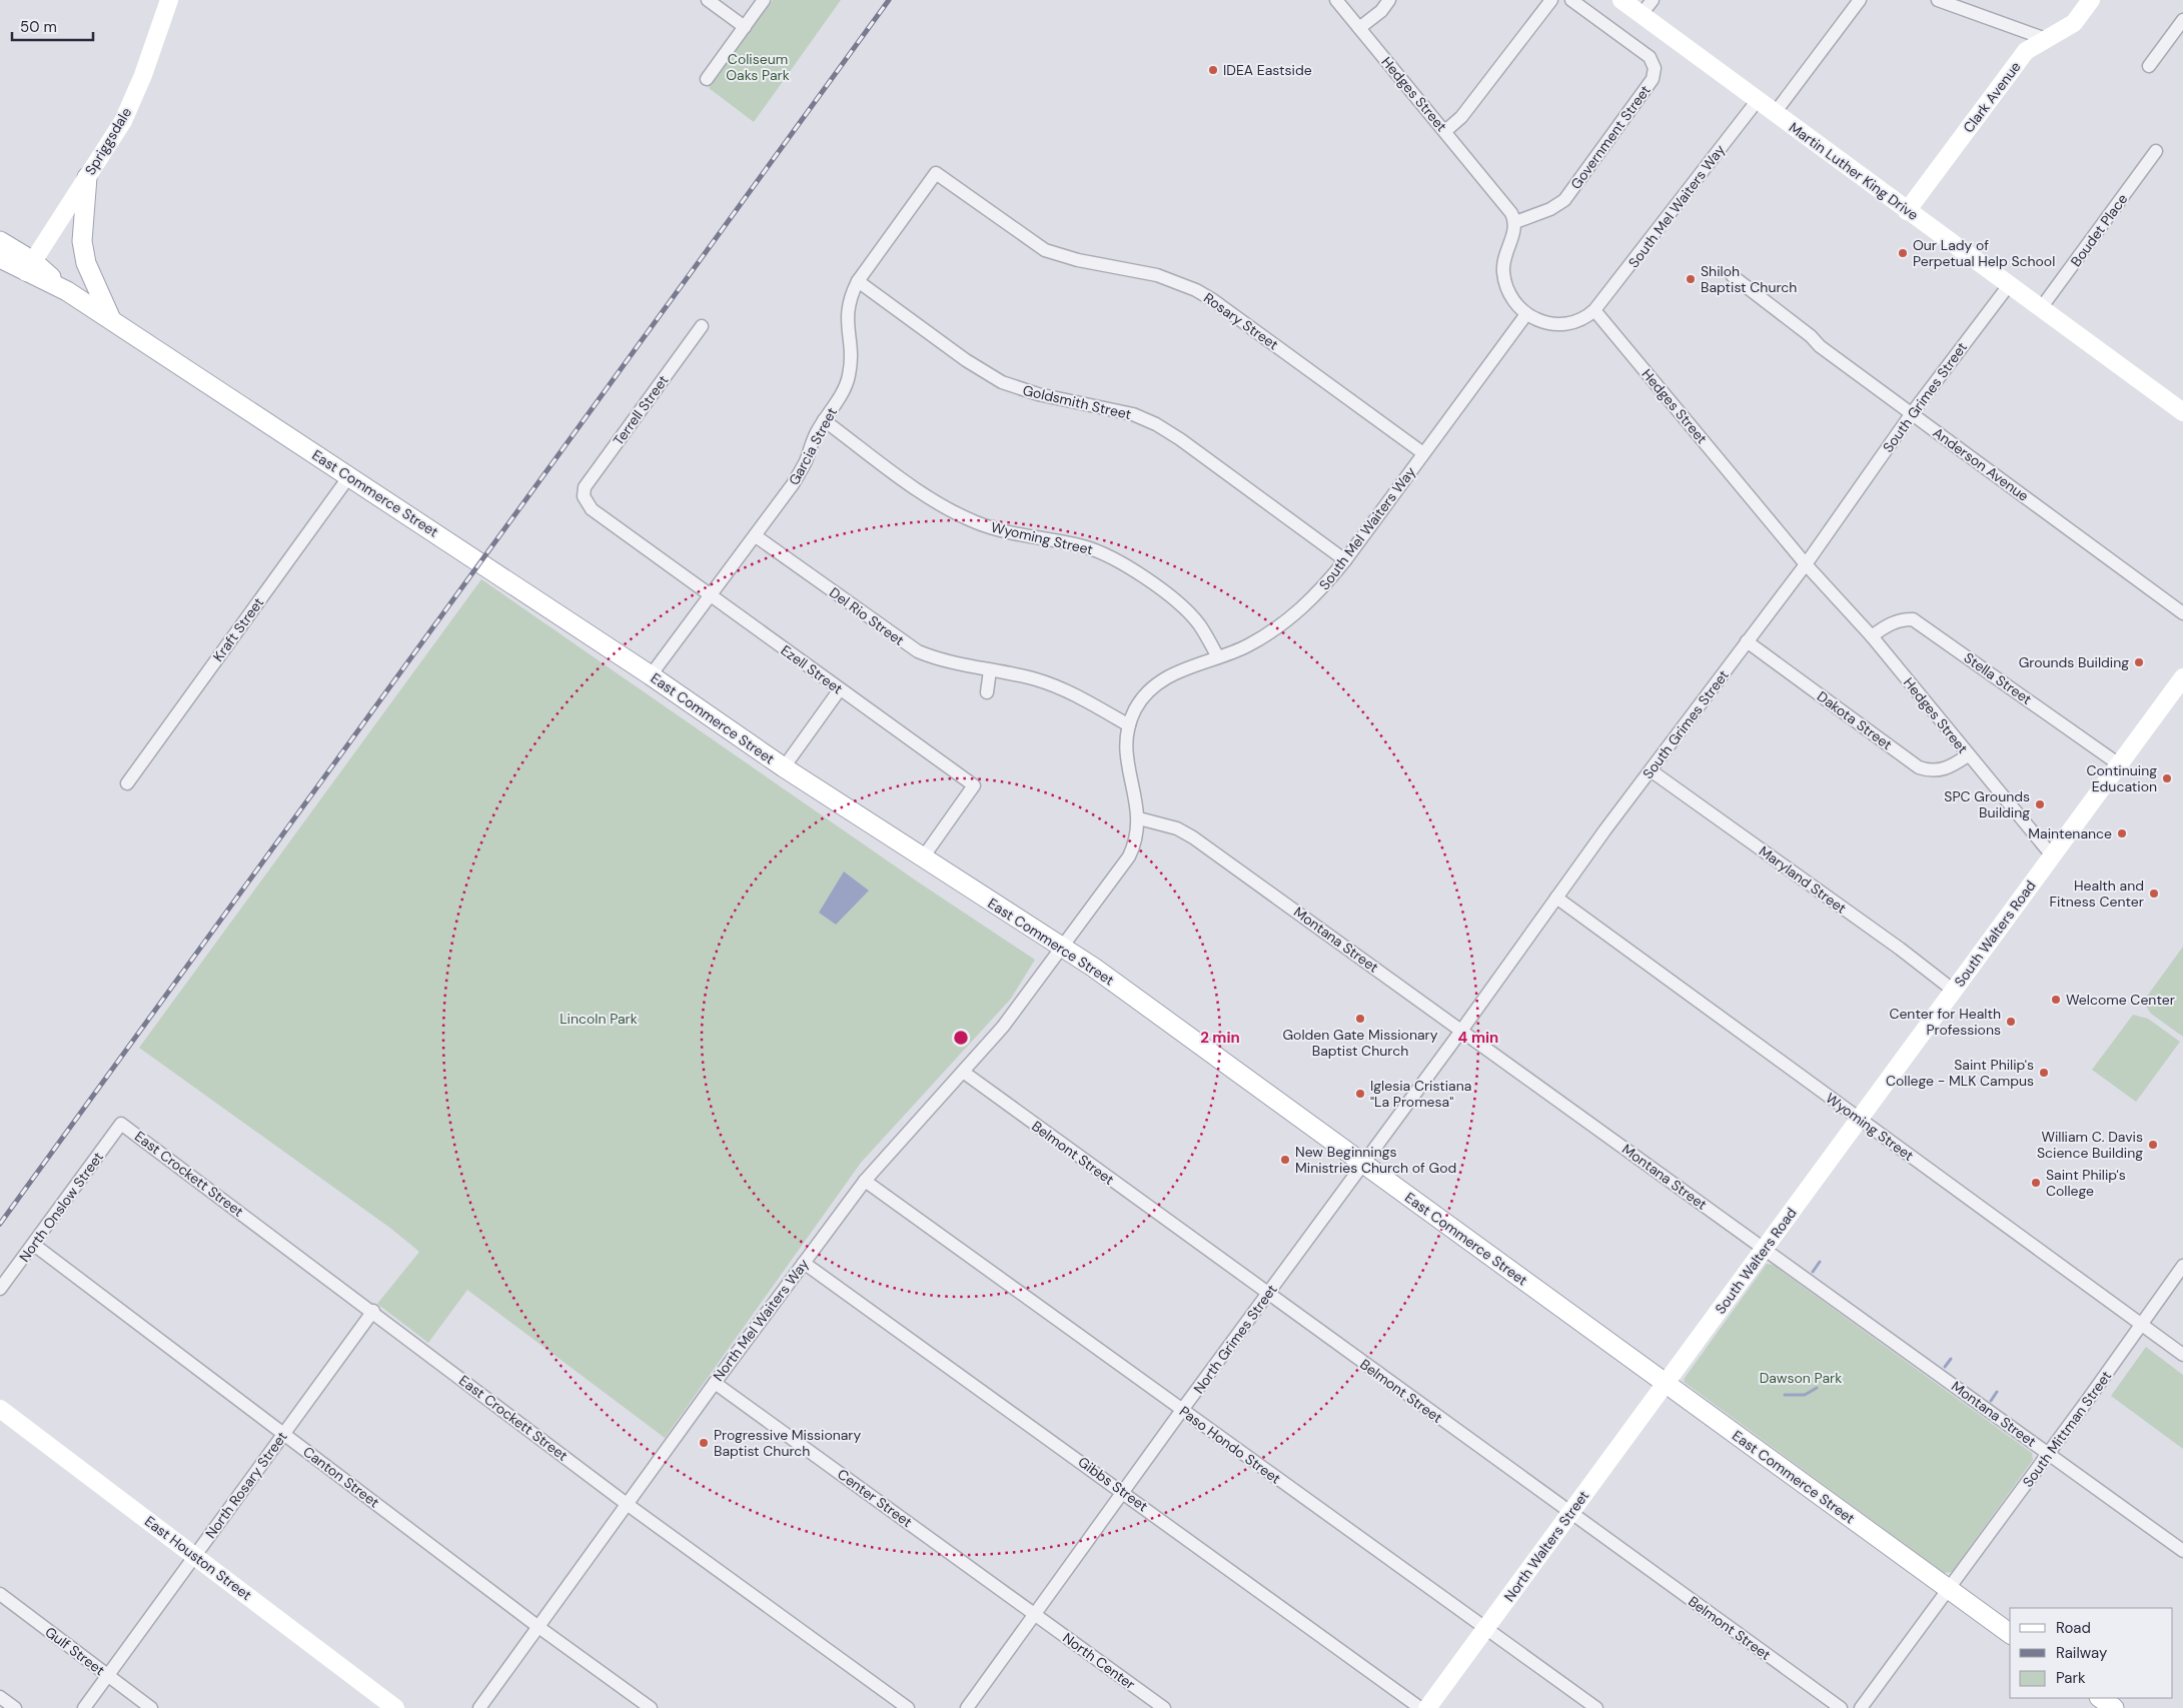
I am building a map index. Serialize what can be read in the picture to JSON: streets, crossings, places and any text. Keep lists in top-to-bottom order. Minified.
{"streets":{"main road":["Clark Avenue","Spriggsdale","Martin Luther King Drive","East Commerce Street","South Walters Road","North Walters Street","East Houston Street"],"street":["Hedges Street","Government Street","South Mel Waiters Way","Boudet Place","Rosary Street","South Grimes Street","Goldsmith Street","Terrell Street","Garcia Street","Anderson Avenue","Wyoming Street","Del Rio Street","Kraft Street","Ezell Street","Stella Street","Dakota Street","Maryland Street","Montana Street","Belmont Street","East Crockett Street","North Onslow Street","North Mel Waiters Way","North Grimes Street","South Mittman Street","Paso Hondo Street","Canton Street","Gibbs Street","North Rosary Street","Center Street","Gulf Street","North Center"]},"crossings":[["Hedges Street","Government Street"],["Hedges Street","South Mel Waiters Way"],["Hedges Street","South Grimes Street"],["Hedges Street","Stella Street"],["Hedges Street","Dakota Street"],["Hedges Street","South Walters Road"],["Clark Avenue","Martin Luther King Drive"],["Spriggsdale","East Commerce Street"],["Martin Luther King Drive","South Mel Waiters Way"],["Martin Luther King Drive","Boudet Place"],["Martin Luther King Drive","South Grimes Street"],["South Mel Waiters Way","Rosary Street"],["South Mel Waiters Way","Goldsmith Street"],["South Mel Waiters Way","East Commerce Street"],["South Mel Waiters Way","Wyoming Street"],["South Mel Waiters Way","Del Rio Street"],["South Mel Waiters Way","Montana Street"],["South Mel Waiters Way","North Mel Waiters Way"],["Rosary Street","Garcia Street"],["South Grimes Street","Anderson Avenue"],["South Grimes Street","East Commerce Street"],["South Grimes Street","Wyoming Street"],["South Grimes Street","Dakota Street"],["South Grimes Street","Maryland Street"],["South Grimes Street","Montana Street"],["South Grimes Street","North Grimes Street"],["Goldsmith Street","Garcia Street"],["Terrell Street","Ezell Street"],["Garcia Street","East Commerce Street"],["Garcia Street","Wyoming Street"],["Garcia Street","Del Rio Street"],["Garcia Street","Ezell Street"],["East Commerce Street","Kraft Street"],["East Commerce Street","Ezell Street"],["East Commerce Street","South Walters Road"],["East Commerce Street","North Mel Waiters Way"],["East Commerce Street","North Grimes Street"],["East Commerce Street","South Mittman Street"],["East Commerce Street","North Walters Street"],["Wyoming Street","South Walters Road"],["Wyoming Street","South Mittman Street"],["Stella Street","South Walters Road"],["Maryland Street","South Walters Road"],["South Walters Road","Montana Street"],["South Walters Road","North Walters Street"],["Montana Street","South Mittman Street"],["Belmont Street","North Mel Waiters Way"],["Belmont Street","North Grimes Street"],["Belmont Street","North Walters Street"],["East Crockett Street","North Onslow Street"],["East Crockett Street","North Mel Waiters Way"],["East Crockett Street","North Rosary Street"],["North Onslow Street","Canton Street"],["North Mel Waiters Way","Paso Hondo Street"],["North Mel Waiters Way","Canton Street"],["North Mel Waiters Way","Gibbs Street"],["North Mel Waiters Way","Center Street"],["North Grimes Street","Paso Hondo Street"],["North Grimes Street","Gibbs Street"],["North Grimes Street","Center Street"],["North Grimes Street","North Center"],["Paso Hondo Street","North Walters Street"],["Canton Street","North Rosary Street"],["North Rosary Street","East Houston Street"],["North Rosary Street","Gulf Street"],["Center Street","North Center"]],"parks":["Coliseum Oaks Park","Lincoln Park","Dawson Park"],"places":["IDEA Eastside","Our Lady of Perpetual Help School","Shiloh Baptist Church","Grounds Building","Continuing Education","SPC Grounds Building","Maintenance","Health and Fitness Center","Welcome Center","Golden Gate Missionary Baptist Church","Center for Health Professions","Saint Philip's College - MLK Campus","Iglesia Cristiana \"La Promesa\"","William C. Davis Science Building","New Beginnings Ministries Church of God","Saint Philip's College","Progressive Missionary Baptist Church"],"legend":["Road","Railway","Park"],"scale_bar":"50 m","rings":["2 min","4 min"]}
